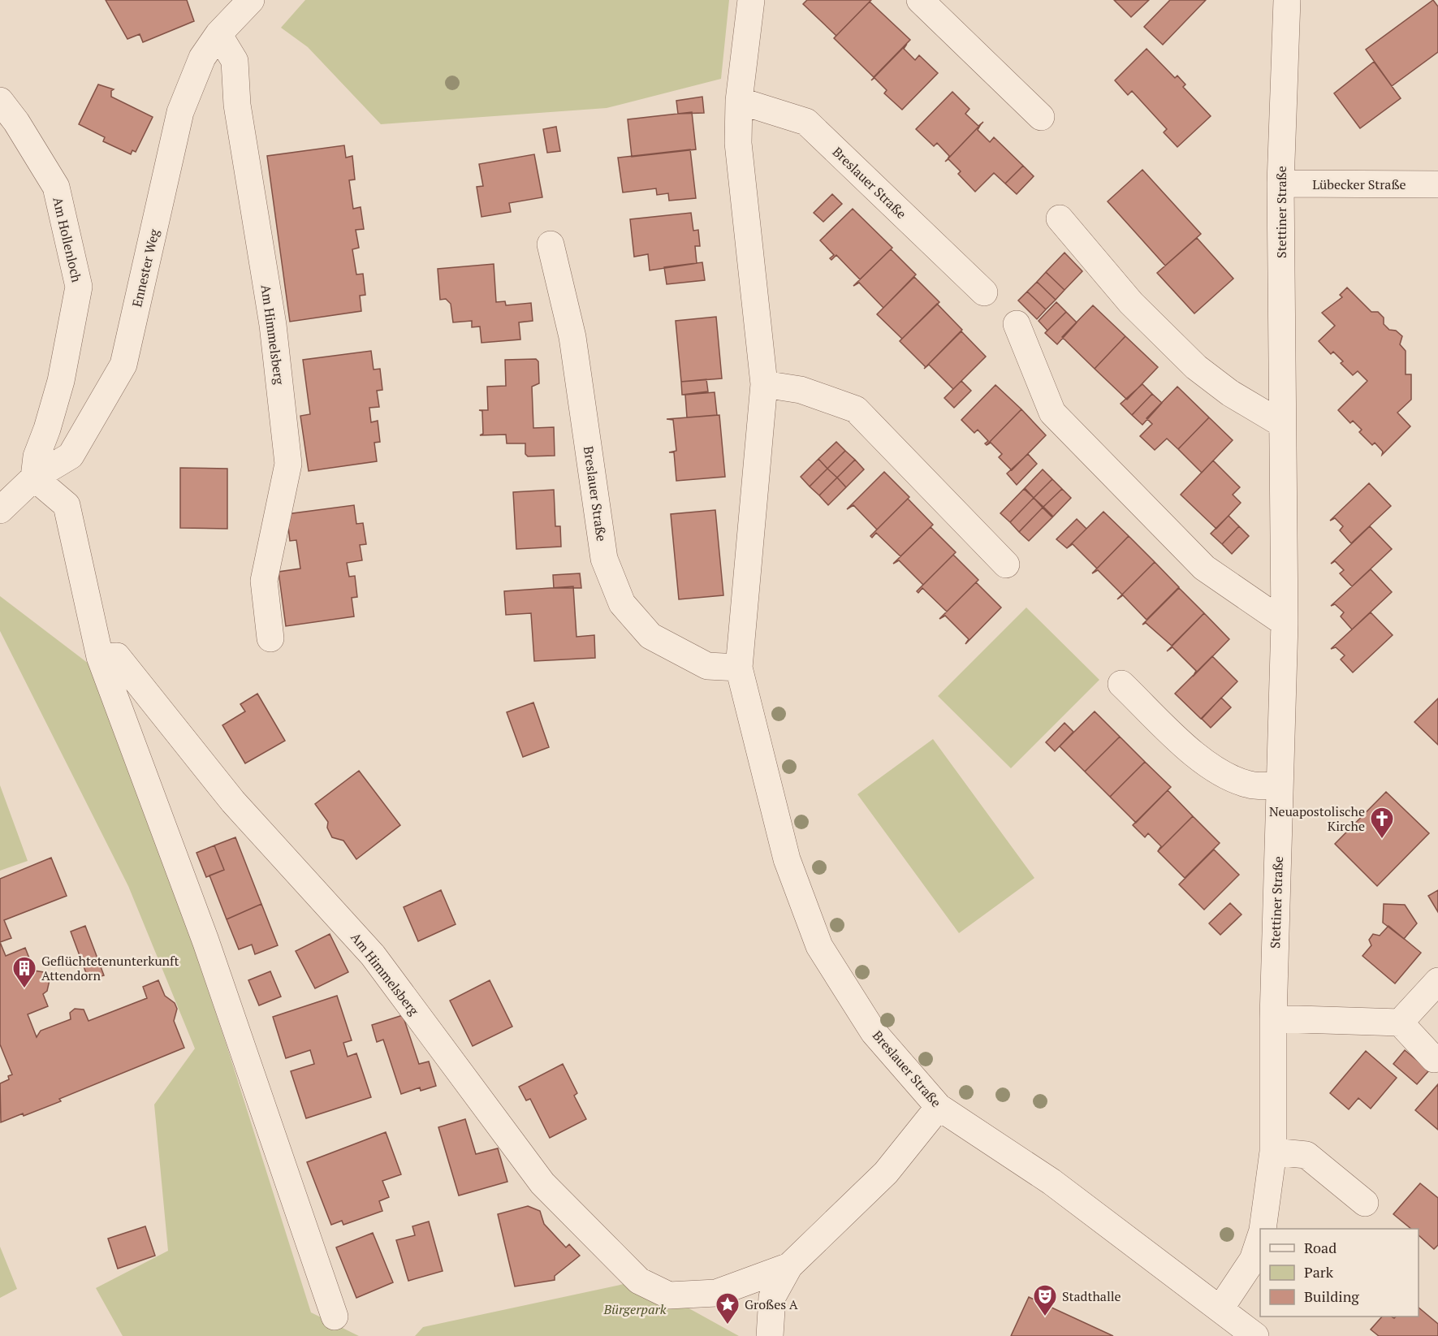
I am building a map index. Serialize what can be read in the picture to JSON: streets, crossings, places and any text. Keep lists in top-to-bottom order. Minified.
{"streets":{"street":["Breslauer Straße","Lübecker Straße","Stettiner Straße","Am Hollenloch","Ennester Weg","Am Himmelsberg"]},"crossings":[["Breslauer Straße","Stettiner Straße"],["Lübecker Straße","Stettiner Straße"],["Am Hollenloch","Ennester Weg"],["Ennester Weg","Am Himmelsberg"]],"parks":["Bürgerpark"],"places":{"church":["Neuapostolische Kirche"],"building":["Geflüchtetenunterkunft Attendorn"],"theatre":["Stadthalle"],"place":["Großes A"]},"legend":["Road","Park","Building"]}
